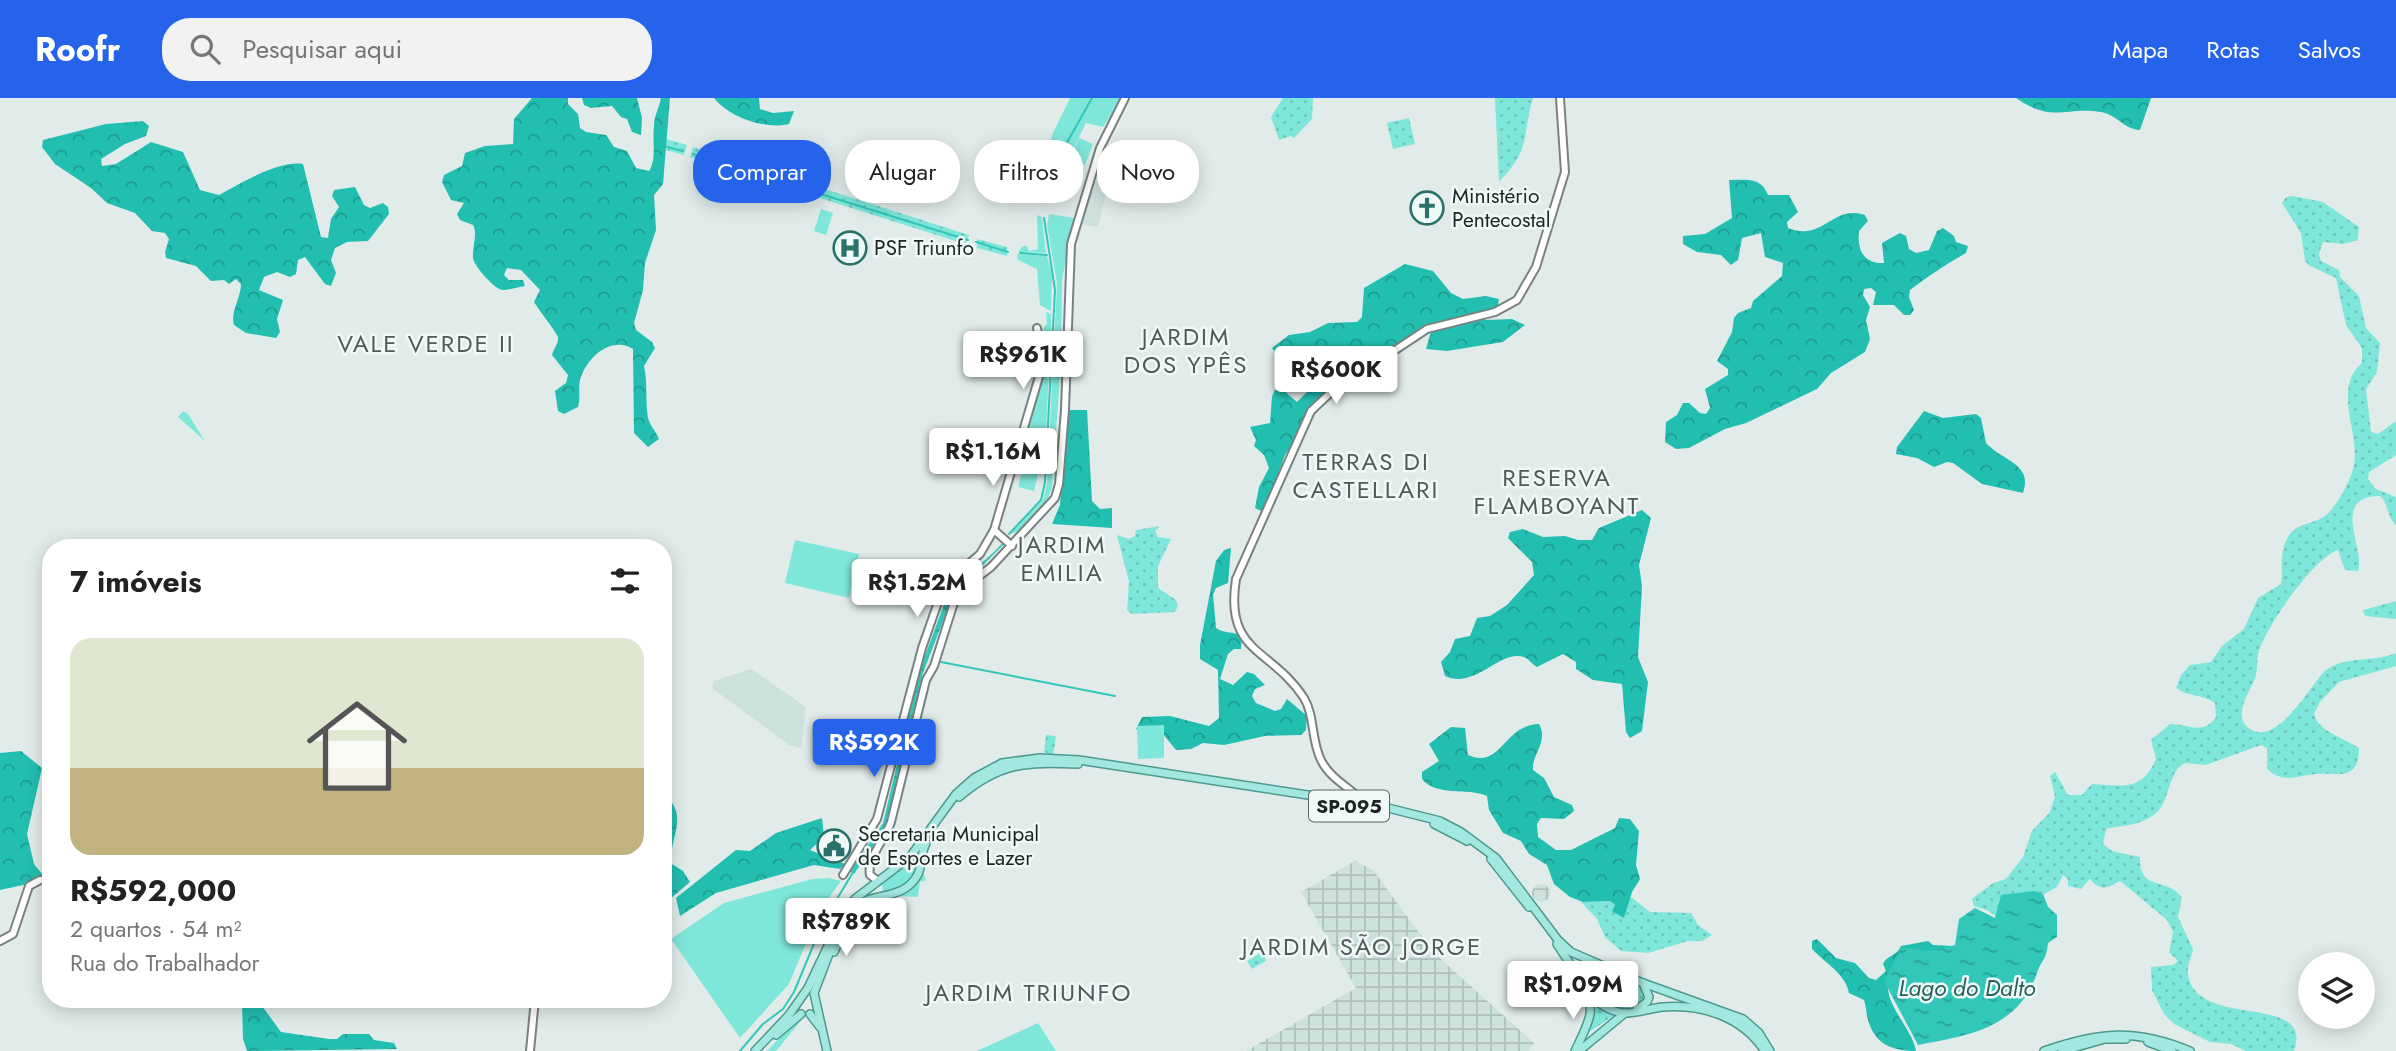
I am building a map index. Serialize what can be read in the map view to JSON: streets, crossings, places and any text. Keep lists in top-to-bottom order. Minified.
{"streets":{"main road":["SP-095"]},"districts":["JARDIM DOS YPÊS","VALE VERDE II","TERRAS DI CASTELLARI","RESERVA FLAMBOYANT","JARDIM EMILIA","JARDIM SÃO JORGE","JARDIM TRIUNFO"],"water":["Lago do Dalto"],"places":{"church":["Ministério Pentecostal"],"hospital":["PSF Triunfo"],"public building":["Secretaria Municipal de Esportes e Lazer"]},"page":{"header":"Roofr","search":"Pesquisar aqui","nav":["Mapa","Rotas","Salvos"],"chip":["Comprar","Alugar","Filtros","Novo"],"price":["R$961K","R$600K","R$1.16M","R$1.52M","R$592K","R$789K","R$1.09M"],"heading":"7 imóveis","list":[{"name":"R$592,000","note":"2 quartos · 54 m² · Rua do Trabalhador"}]}}
